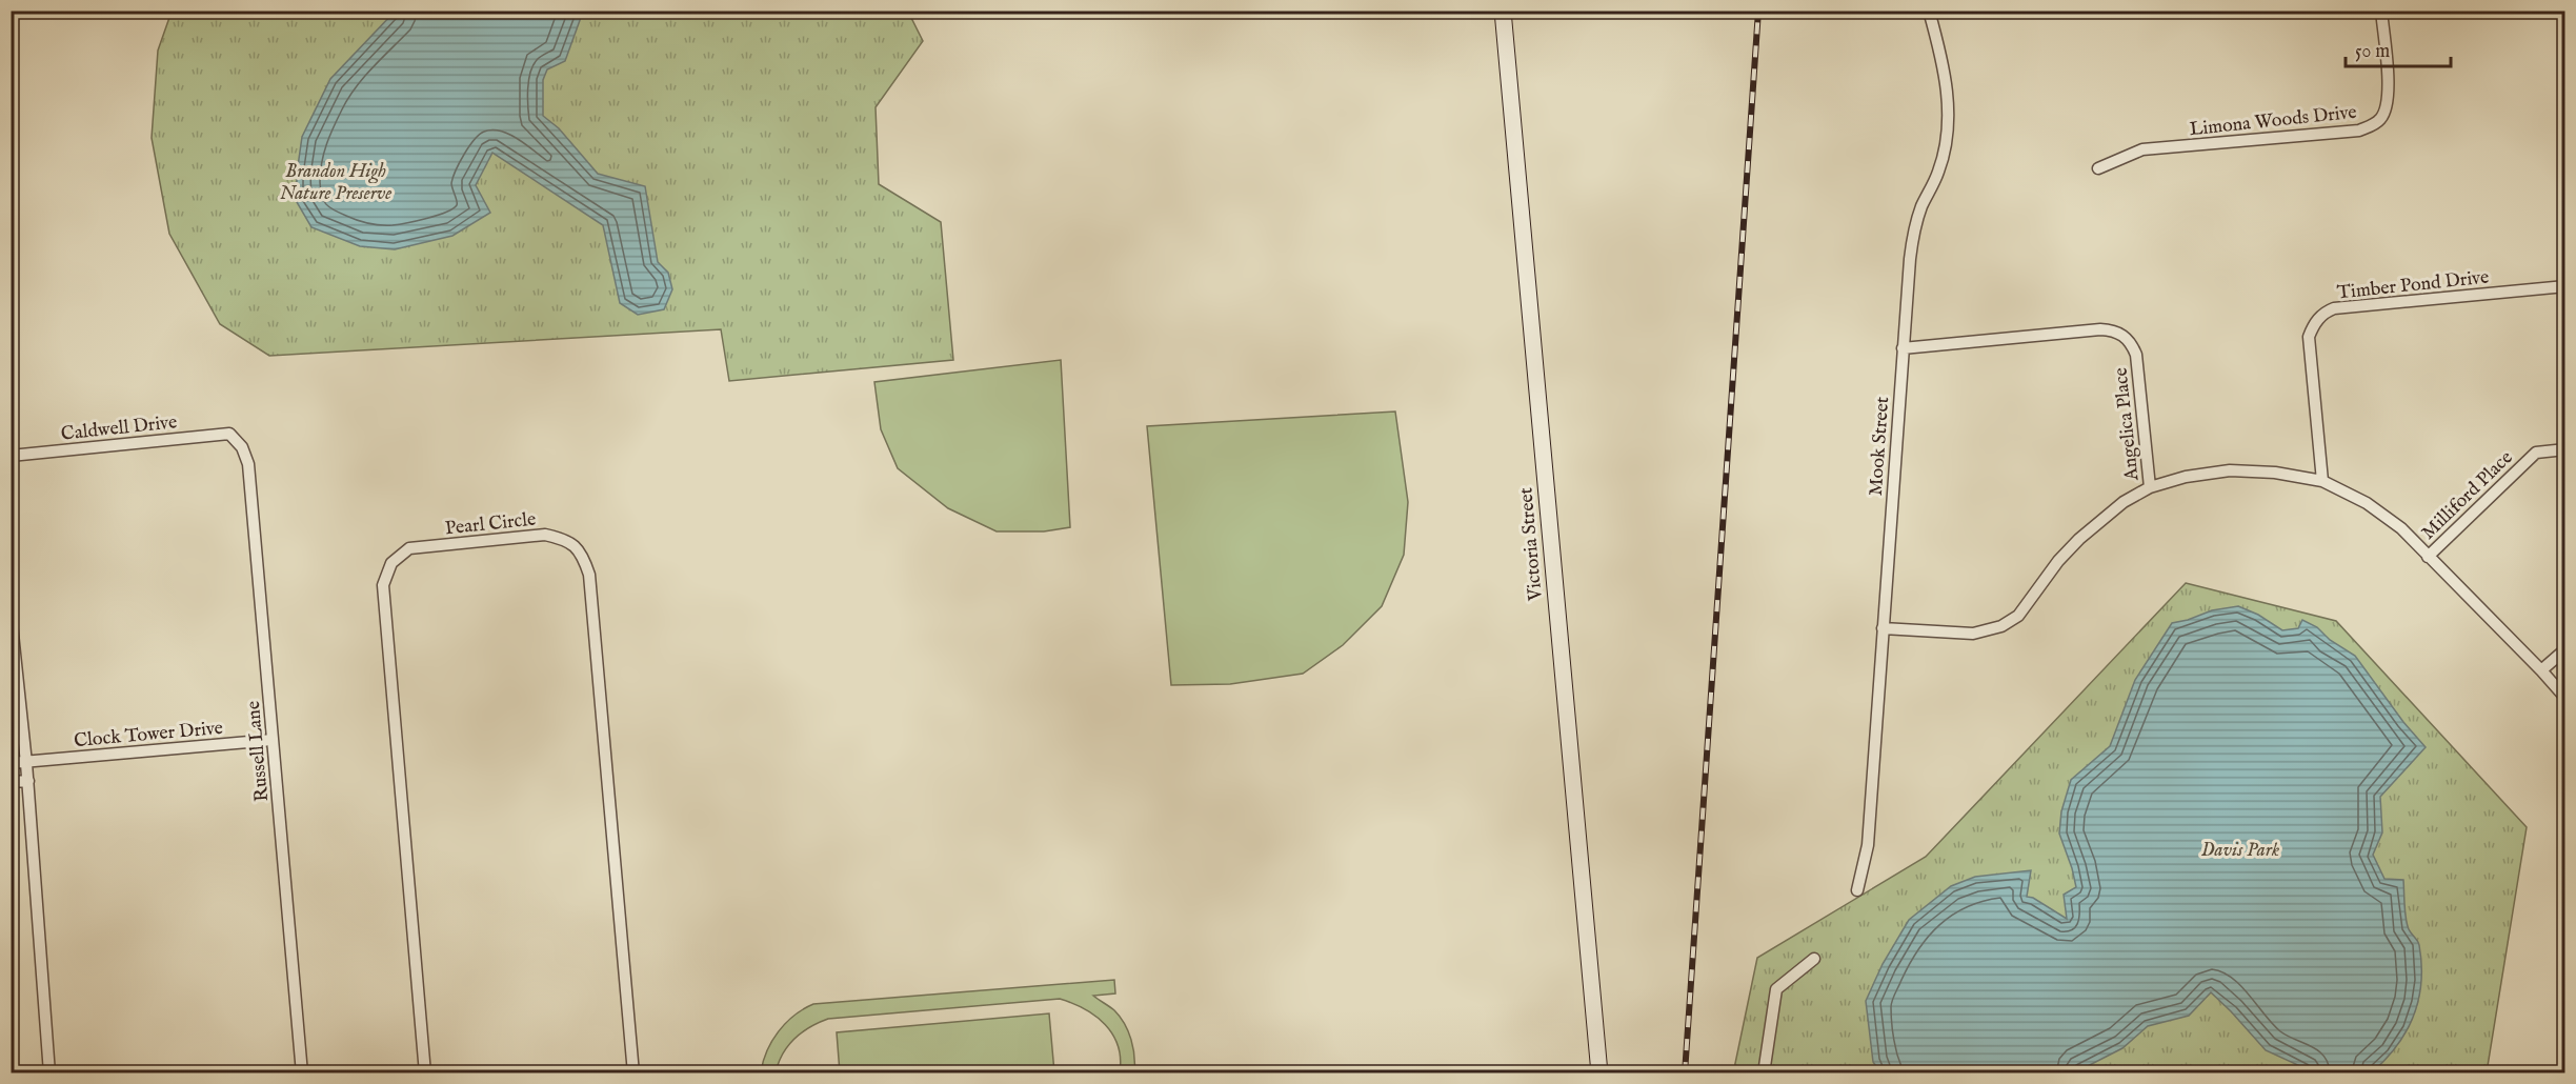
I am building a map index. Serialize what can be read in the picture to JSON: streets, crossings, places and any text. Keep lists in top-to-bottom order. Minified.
{"streets":{"street":["Limona Woods Drive","Timber Pond Drive","Angelica Place","Caldwell Drive","Mook Street","Milliford Place","Pearl Circle","Victoria Street","Clock Tower Drive","Russell Lane"]},"crossings":[["Angelica Place","Mook Street"],["Caldwell Drive","Russell Lane"],["Clock Tower Drive","Russell Lane"]],"parks":["Brandon High Nature Preserve","Davis Park"],"scale_bar":"50 m"}
